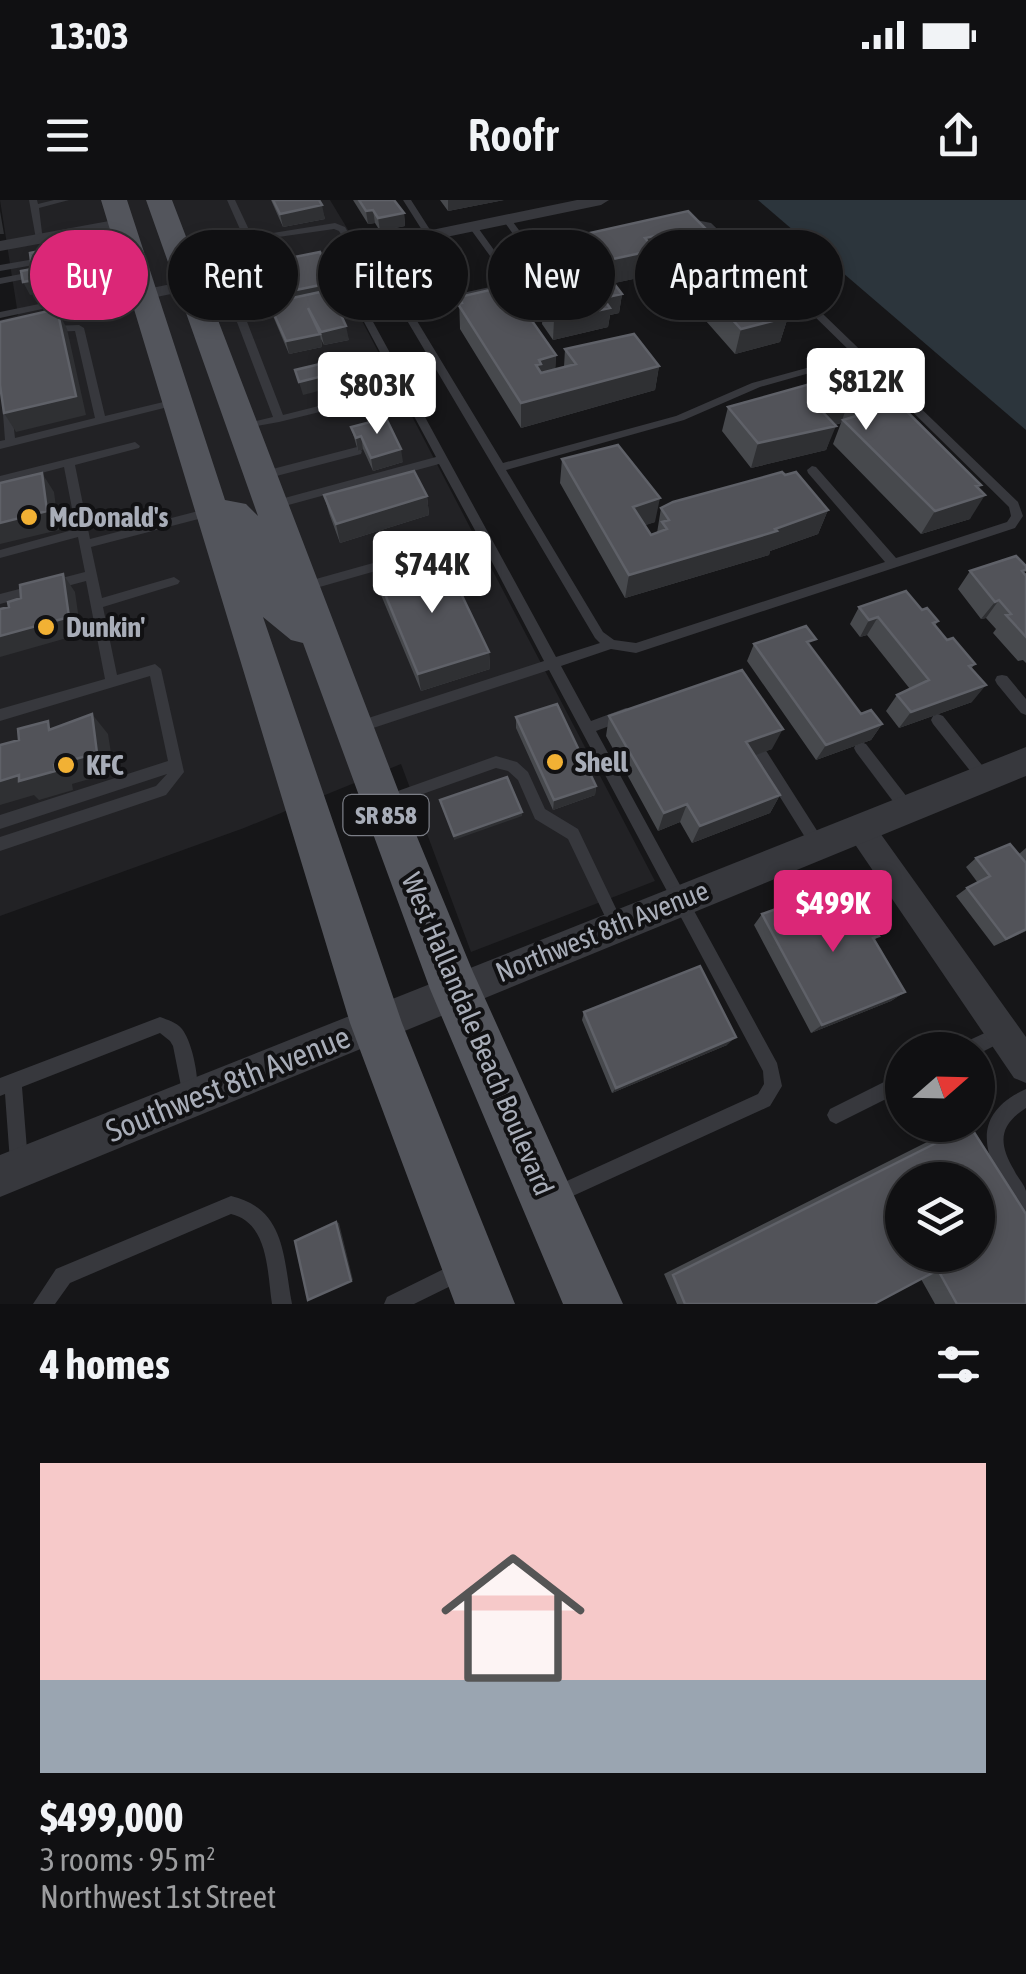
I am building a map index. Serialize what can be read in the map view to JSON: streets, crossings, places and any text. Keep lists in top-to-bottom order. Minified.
{"streets":{"main road":["SR 858","West Hallandale Beach Boulevard"],"street":["Northwest 8th Avenue","Southwest 8th Avenue"]},"crossings":[["SR 858","Southwest 8th Avenue"],["Northwest 8th Avenue","West Hallandale Beach Boulevard"],["Northwest 8th Avenue","Southwest 8th Avenue"],["West Hallandale Beach Boulevard","Southwest 8th Avenue"]],"places":["McDonald's","Dunkin'","Shell","KFC"],"north":"right","page":{"status":"13:03","header":"Roofr","chip":["Buy","Rent","Filters","New","Apartment"],"price":["$812K","$803K","$744K","$499K"],"heading":"4 homes","list":[{"name":"$499,000","note":"3 rooms · 95 m² · Northwest 1st Street"}]}}
